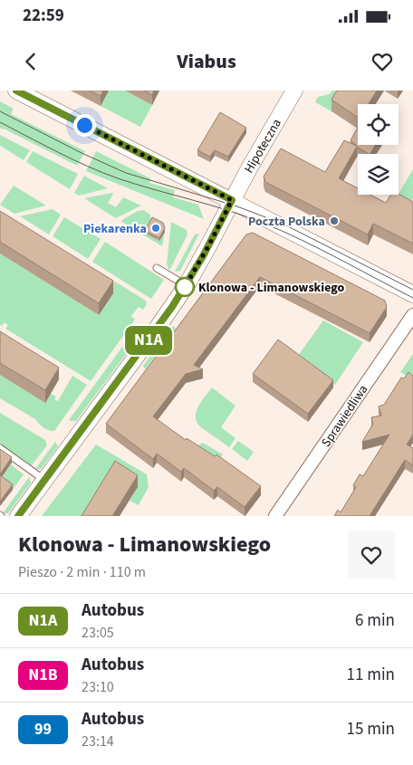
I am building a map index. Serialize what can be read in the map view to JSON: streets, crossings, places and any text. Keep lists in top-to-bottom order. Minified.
{"streets":{"street":["Hipoteczna","Sprawiedliwa"]},"places":["Poczta Polska","Piekarenka","Klonowa - Limanowskiego"],"lines":["bus line N1A"],"page":{"status":"22:59","header":"Viabus","on_map":"N1A","heading":["Klonowa - Limanowskiego","Pieszo · 2 min · 110 m"],"list":[{"mark":"N1A","name":"Autobus","note":"23:05","value":"6 min"},{"mark":"N1B","name":"Autobus","note":"23:10","value":"11 min"},{"mark":"99","name":"Autobus","note":"23:14","value":"15 min"}]}}
